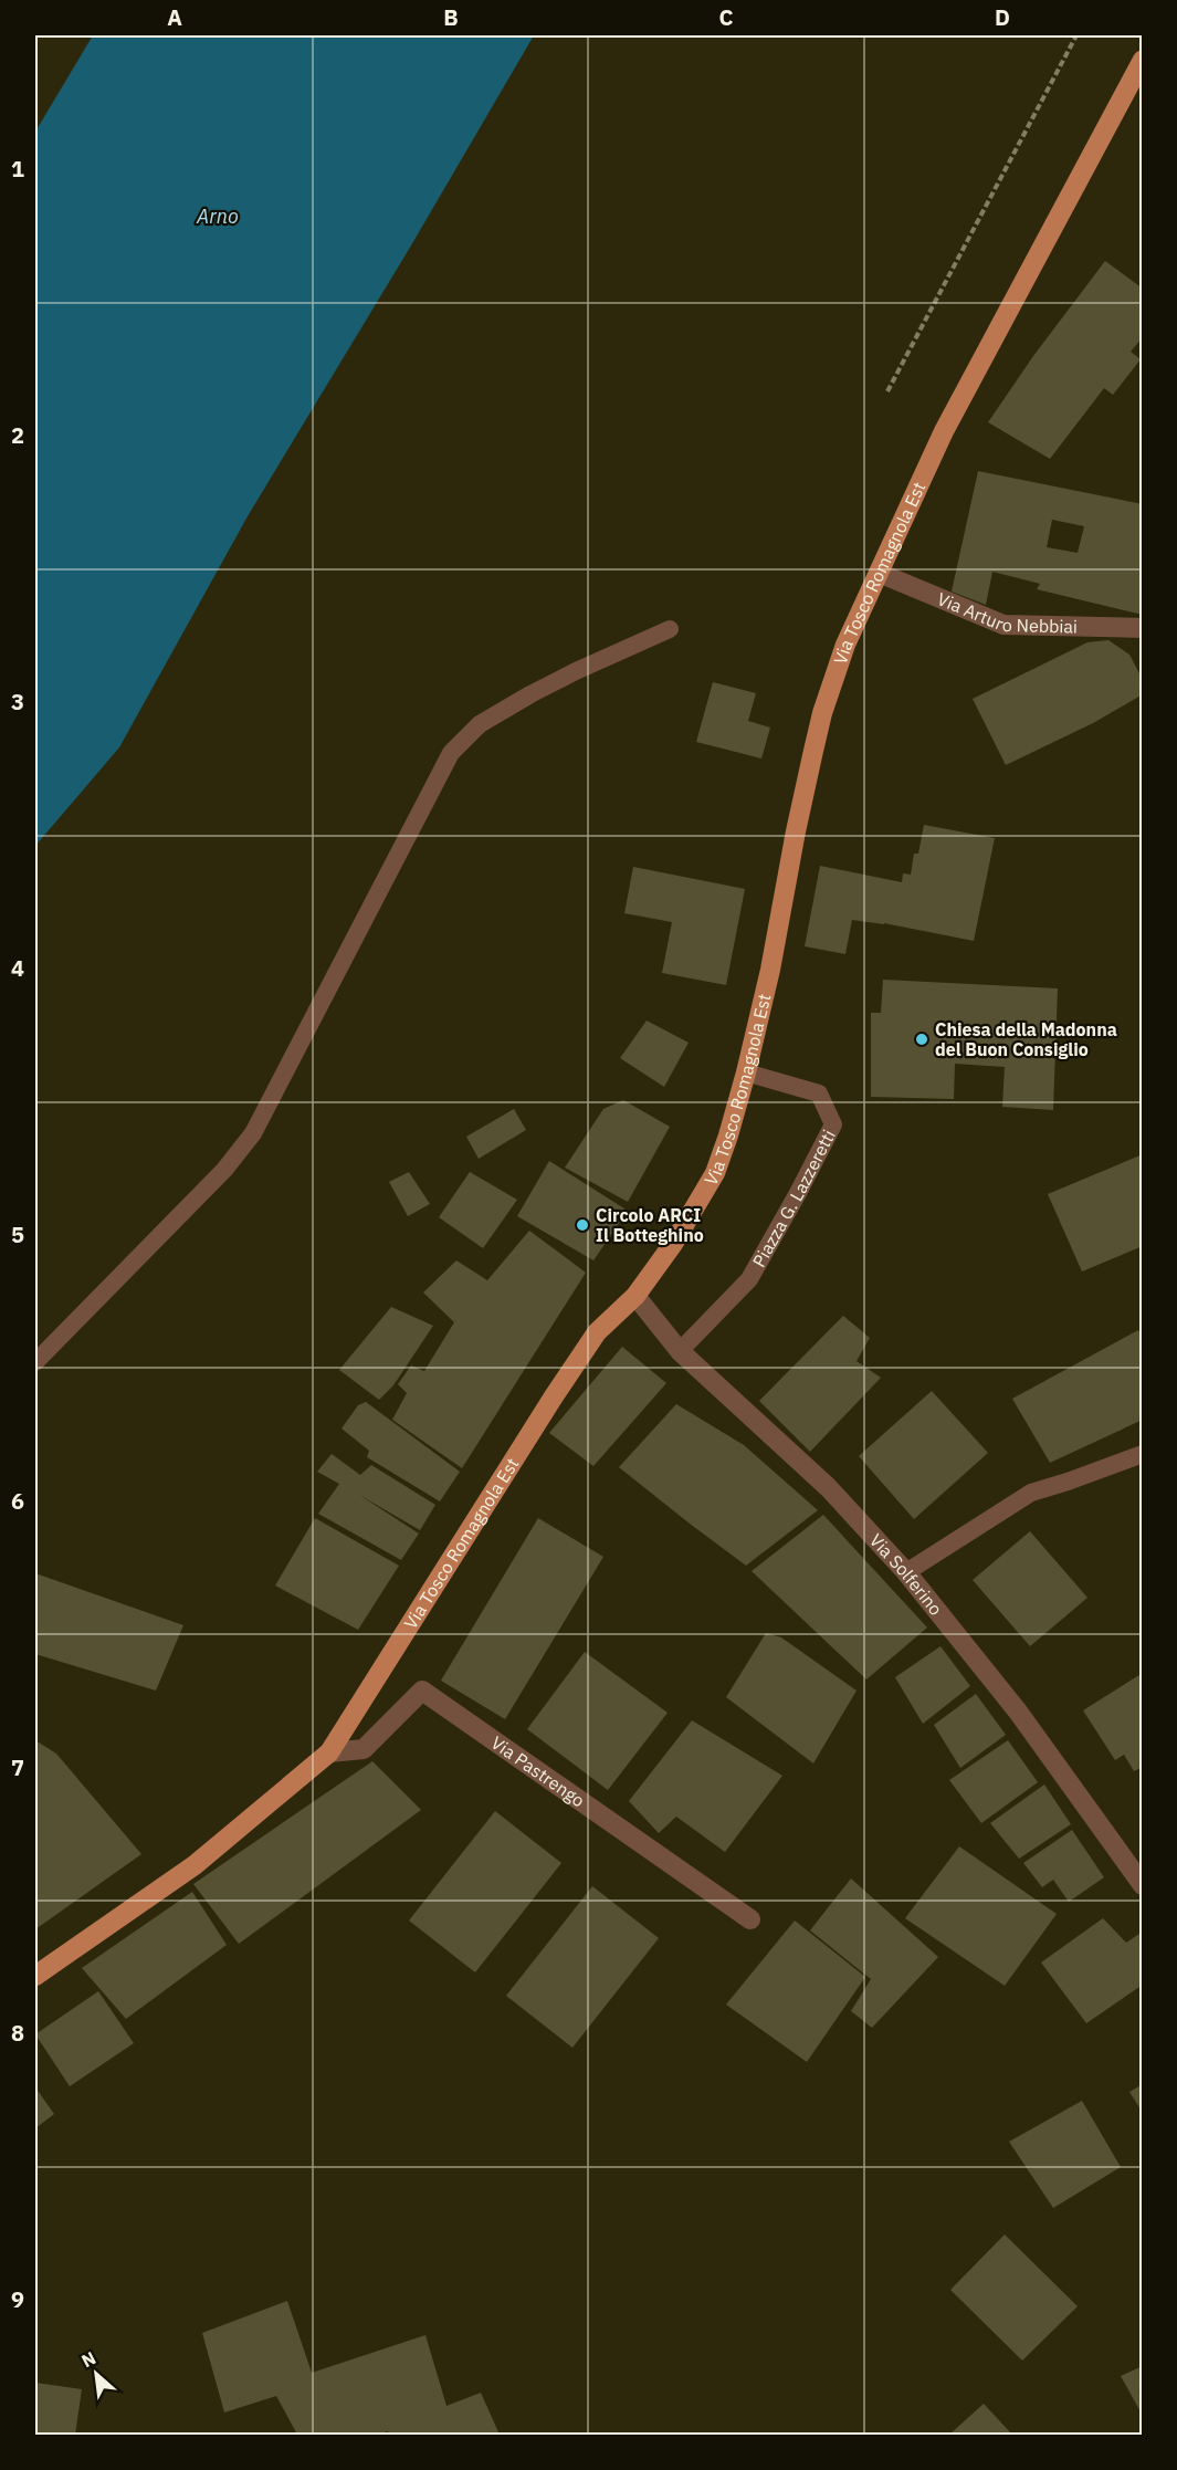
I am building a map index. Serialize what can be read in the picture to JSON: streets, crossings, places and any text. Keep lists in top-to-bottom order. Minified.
{"streets":{"main road":["Via Tosco Romagnola Est"],"street":["Via Arturo Nebbiai","Via Solferino","Via Pastrengo"],"lane":["Piazza G. Lazzeretti"]},"crossings":[["Via Tosco Romagnola Est","Via Arturo Nebbiai"],["Via Tosco Romagnola Est","Piazza G. Lazzeretti"],["Via Tosco Romagnola Est","Via Solferino"],["Via Tosco Romagnola Est","Via Pastrengo"],["Piazza G. Lazzeretti","Via Solferino"]],"water":["Arno"],"places":["Chiesa della Madonna del Buon Consiglio","Circolo ARCI Il Botteghino"],"north":"top left","grid":{"columns":["A","B","C","D"],"rows":["1","2","3","4","5","6","7","8","9"]}}
